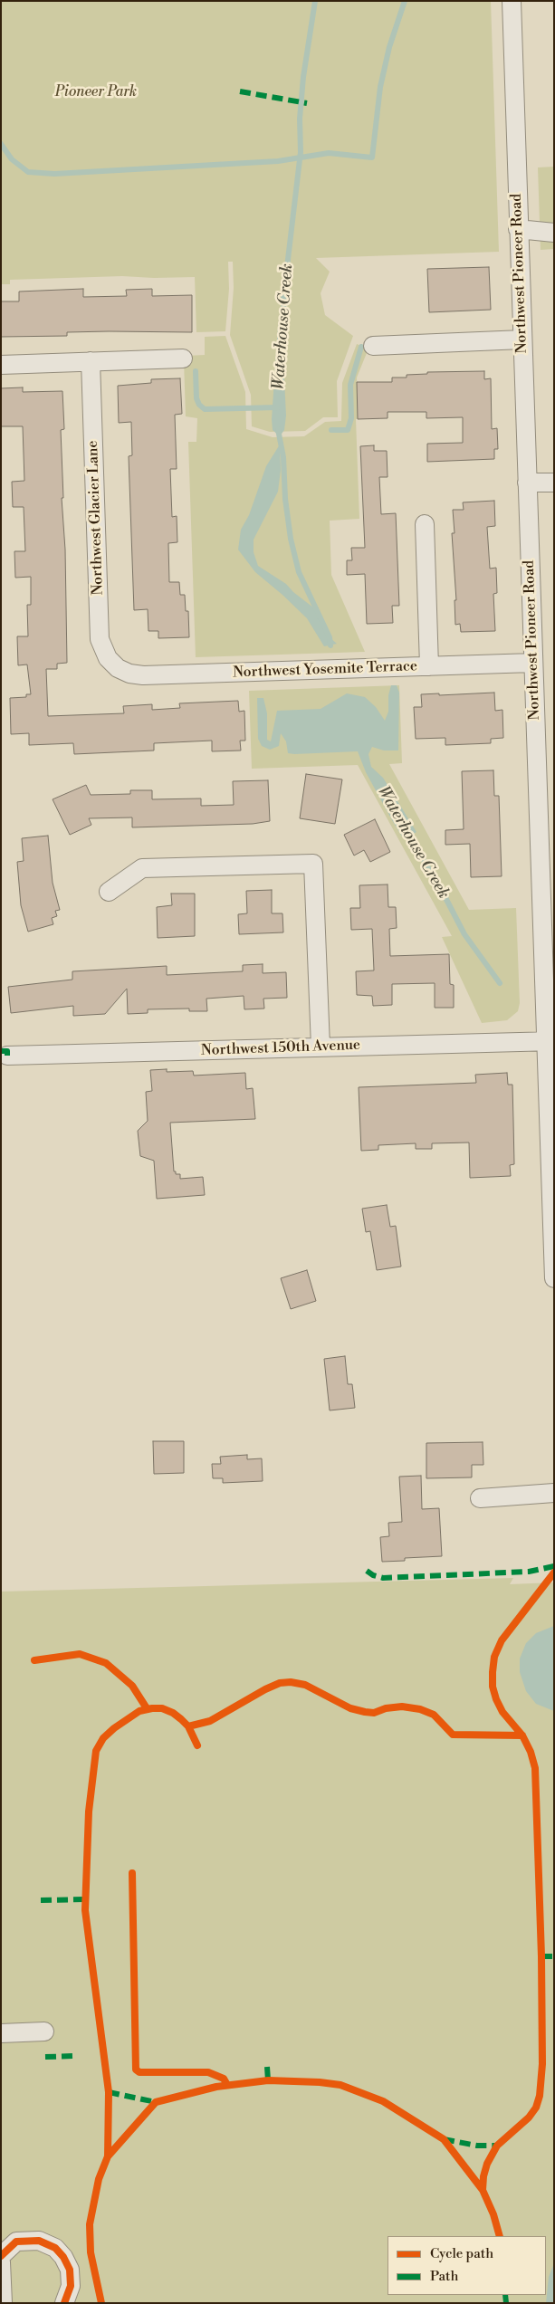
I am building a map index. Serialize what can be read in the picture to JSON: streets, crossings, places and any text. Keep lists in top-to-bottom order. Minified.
{"streets":{"street":["Northwest Pioneer Road","Northwest Glacier Lane","Northwest Yosemite Terrace","Northwest 150th Avenue"]},"crossings":[["Northwest Pioneer Road","Northwest Yosemite Terrace"],["Northwest Pioneer Road","Northwest 150th Avenue"],["Northwest Glacier Lane","Northwest Yosemite Terrace"]],"water":["Waterhouse Creek"],"parks":["Pioneer Park"],"legend":["Cycle path","Path"]}
